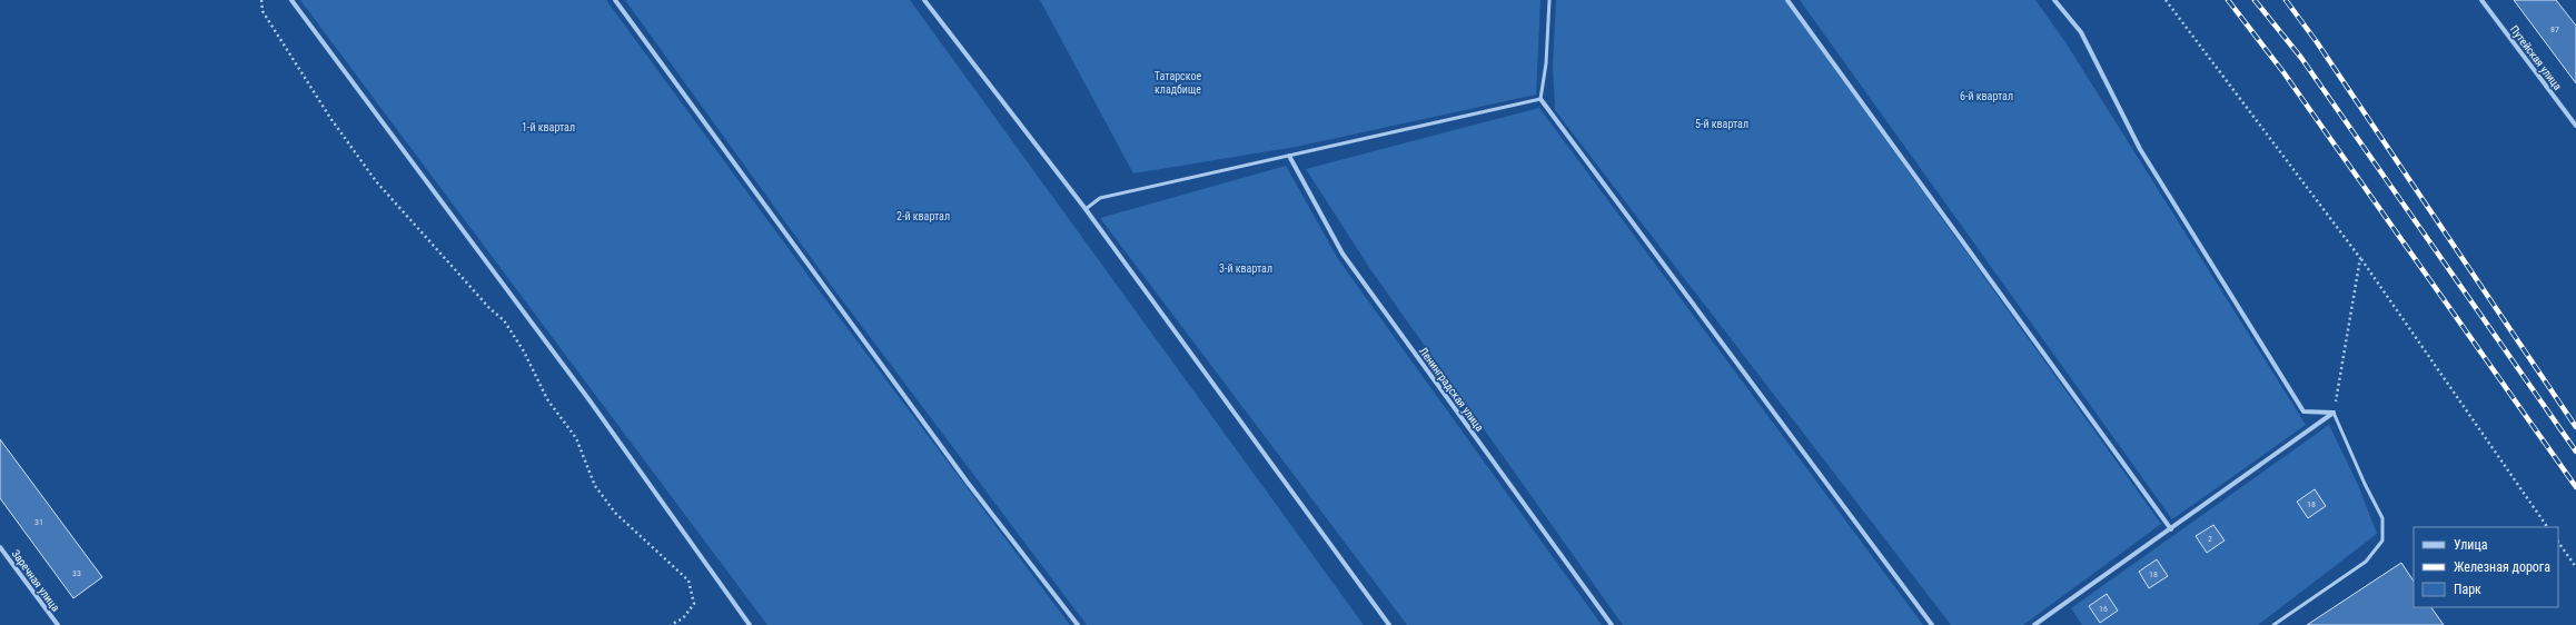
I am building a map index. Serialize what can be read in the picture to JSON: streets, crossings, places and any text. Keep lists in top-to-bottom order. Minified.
{"streets":{"street":["Путейская улица","Ленинградская улица","Заречная улица"]},"parks":["Татарское кладбище","6-й квартал","5-й квартал","1-й квартал","2-й квартал","3-й квартал"],"house_numbers":["87","18","31","2","33","18","16"],"legend":["Улица","Железная дорога","Парк"]}
